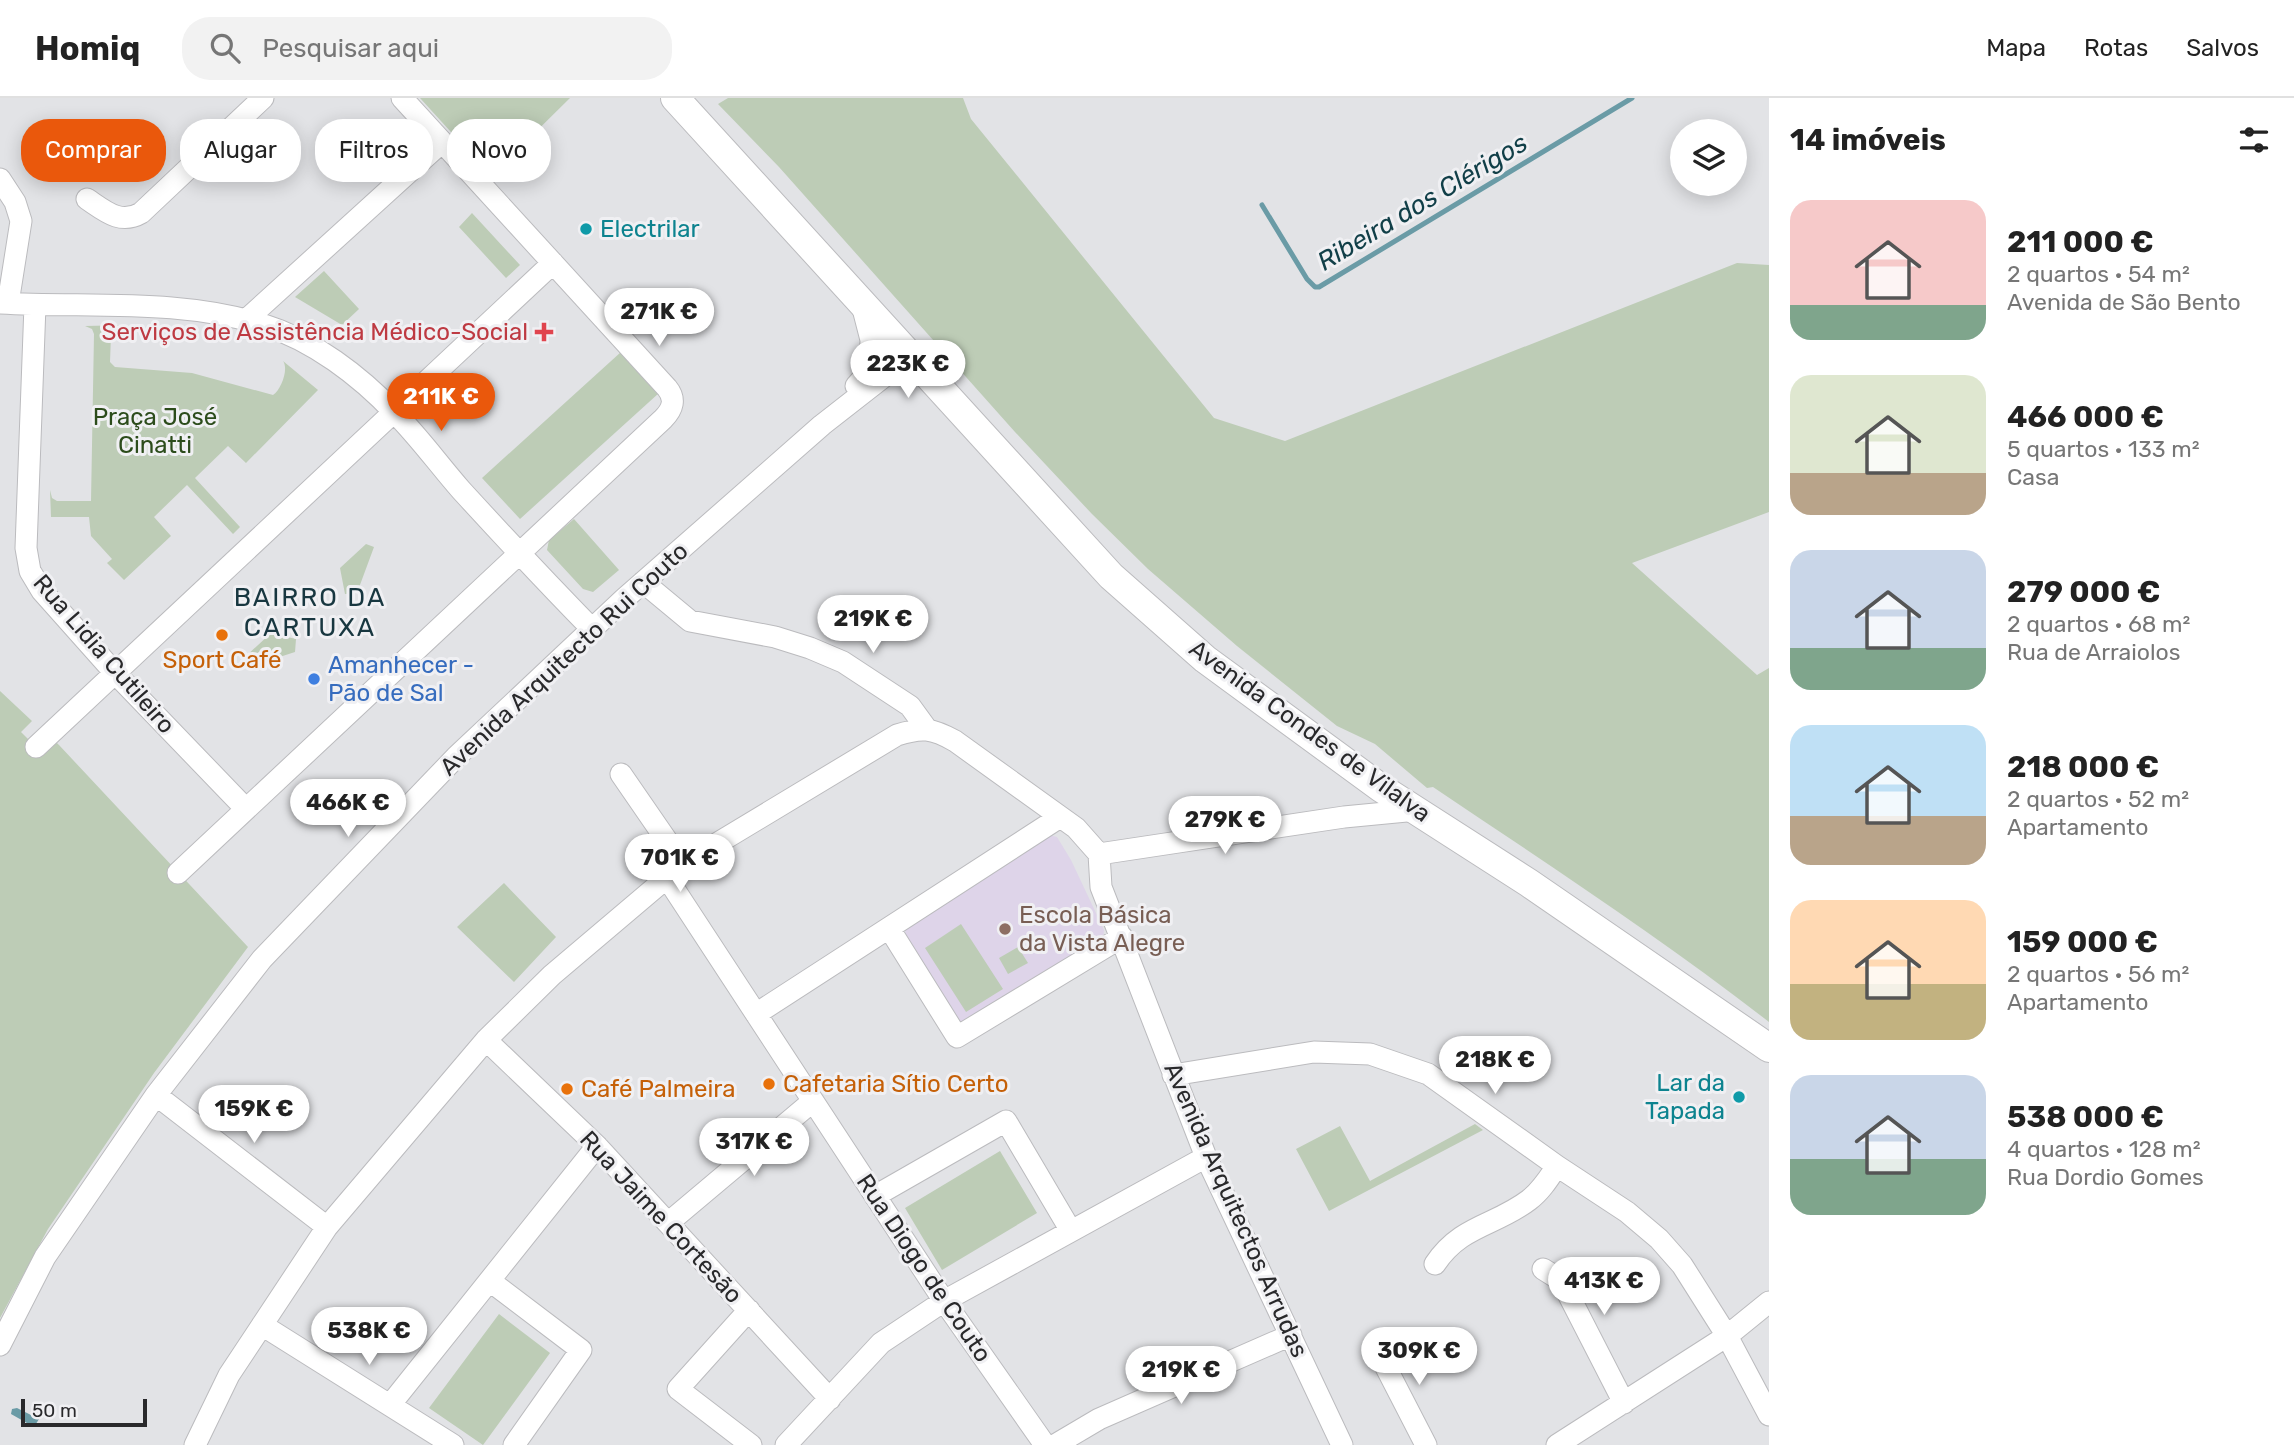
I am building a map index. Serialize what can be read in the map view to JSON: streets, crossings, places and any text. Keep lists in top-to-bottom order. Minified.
{"streets":{"main road":["Avenida Condes de Vilalva"],"street":["Rua Lidia Cutileiro","Avenida Arquitecto Rui Couto","Avenida Arquitectos Arrudas","Rua Jaime Cortesão","Rua Diogo de Couto"]},"crossings":[["Avenida Arquitecto Rui Couto","Avenida Condes de Vilalva"]],"districts":["BAIRRO DA CARTUXA"],"water":["Ribeira dos Clérigos"],"parks":["Praça José Cinatti"],"places":{"other":["Electrilar","Sport Café","Amanhecer - Pão de Sal","Escola Básica da Vista Alegre","Cafetaria Sítio Certo","Café Palmeira","Lar da Tapada"],"health":["Serviços de Assistência Médico-Social"]},"scale_bar":"50 m","page":{"header":"Homiq","search":"Pesquisar aqui","nav":["Mapa","Rotas","Salvos"],"heading":"14 imóveis","chip":["Comprar","Alugar","Filtros","Novo"],"list":[{"name":"211 000 €","note":"2 quartos · 54 m² · Avenida de São Bento"},{"name":"466 000 €","note":"5 quartos · 133 m² · Casa"},{"name":"279 000 €","note":"2 quartos · 68 m² · Rua de Arraiolos"},{"name":"218 000 €","note":"2 quartos · 52 m² · Apartamento"},{"name":"159 000 €","note":"2 quartos · 56 m² · Apartamento"},{"name":"538 000 €","note":"4 quartos · 128 m² · Rua Dordio Gomes"}],"price":["271K €","223K €","211K €","219K €","466K €","279K €","701K €","218K €","159K €","317K €","413K €","538K €","309K €","219K €"],"scale":"50 m"}}
